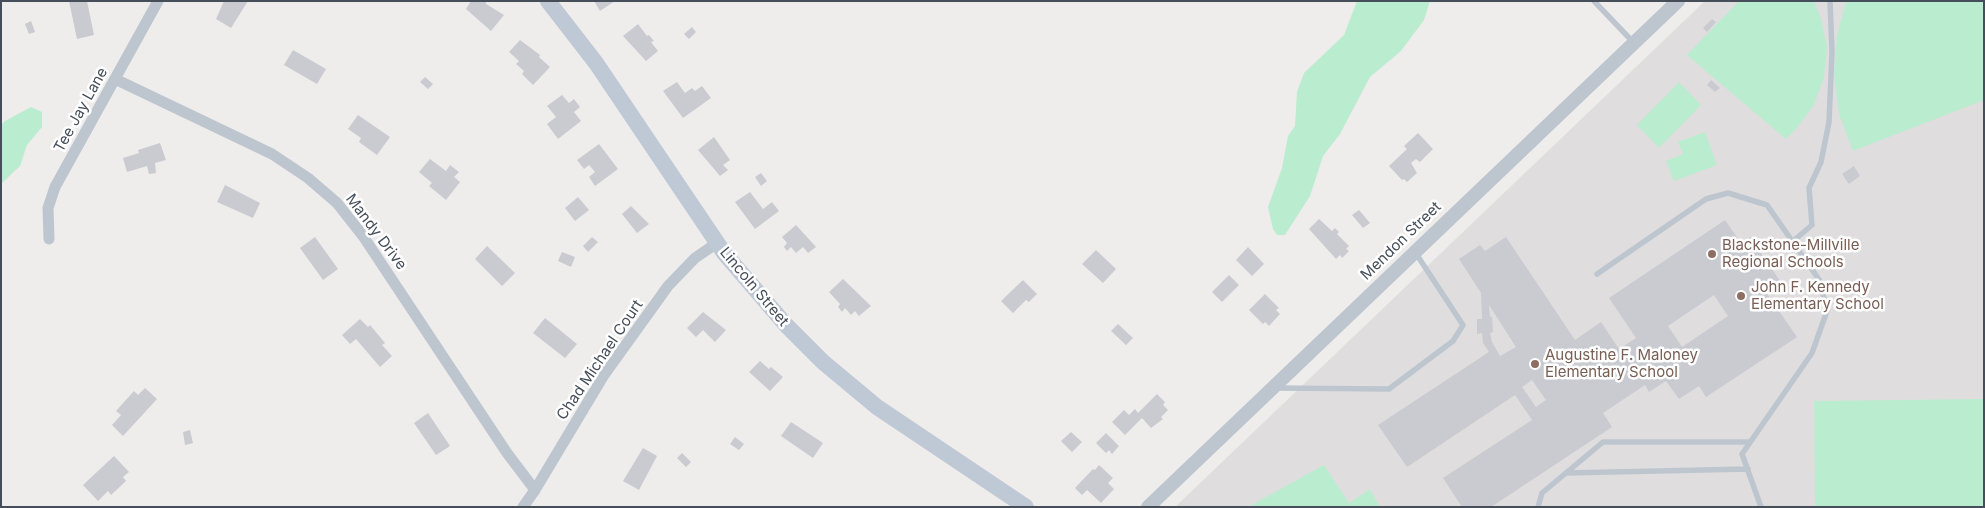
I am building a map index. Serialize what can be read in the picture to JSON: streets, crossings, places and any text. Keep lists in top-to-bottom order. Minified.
{"streets":{"main road":["Lincoln Street"],"street":["Tee Jay Lane","Mandy Drive","Mendon Street","Chad Michael Court"]},"crossings":[["Tee Jay Lane","Mandy Drive"],["Mandy Drive","Chad Michael Court"],["Lincoln Street","Chad Michael Court"]],"places":["Blackstone-Millville Regional Schools","John F. Kennedy Elementary School","Augustine F. Maloney Elementary School"]}
